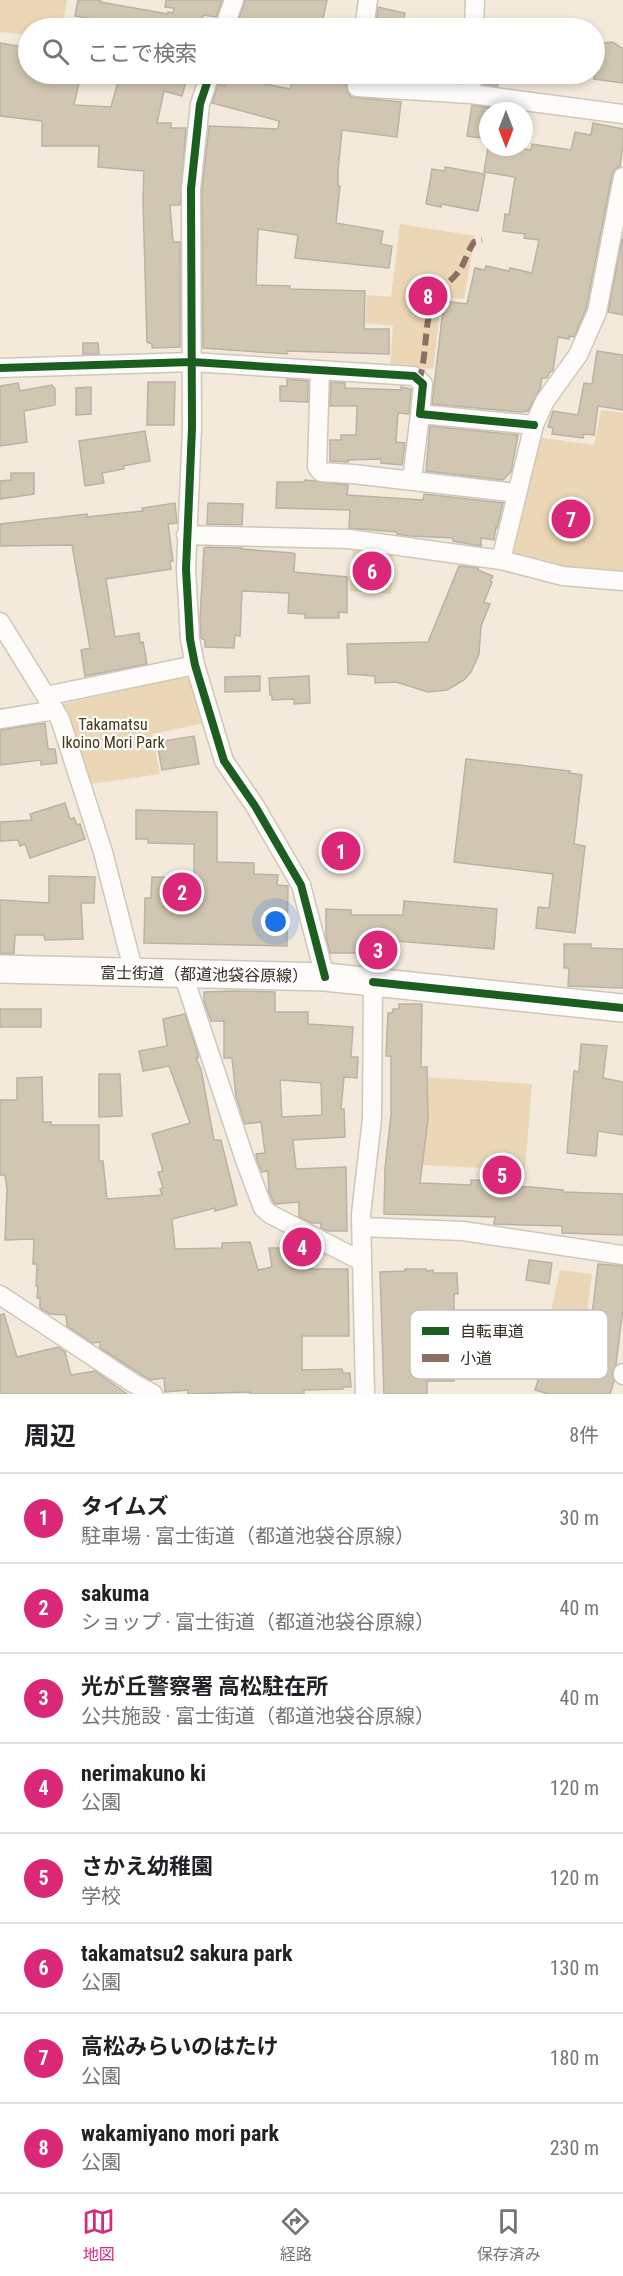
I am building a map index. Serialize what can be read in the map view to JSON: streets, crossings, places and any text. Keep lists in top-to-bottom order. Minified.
{"streets":{"main road":["富士街道（都道池袋谷原線）"]},"parks":["Takamatsu Ikoino Mori Park"],"legend":["自転車道","小道"],"north":"bottom","page":{"search":"ここで検索","pins":["8","7","6","1","2","3","5","4"],"heading":["周辺","8件"],"list":[{"mark":"1","name":"タイムズ","note":"駐車場 · 富士街道（都道池袋谷原線）","value":"30 m"},{"mark":"2","name":"sakuma","note":"ショップ · 富士街道（都道池袋谷原線）","value":"40 m"},{"mark":"3","name":"光が丘警察署 高松駐在所","note":"公共施設 · 富士街道（都道池袋谷原線）","value":"40 m"},{"mark":"4","name":"nerimakuno ki","note":"公園","value":"120 m"},{"mark":"5","name":"さかえ幼稚園","note":"学校","value":"120 m"},{"mark":"6","name":"takamatsu2 sakura park","note":"公園","value":"130 m"},{"mark":"7","name":"高松みらいのはたけ","note":"公園","value":"180 m"},{"mark":"8","name":"wakamiyano mori park","note":"公園","value":"230 m"}],"nav":["地図","経路","保存済み"]}}
